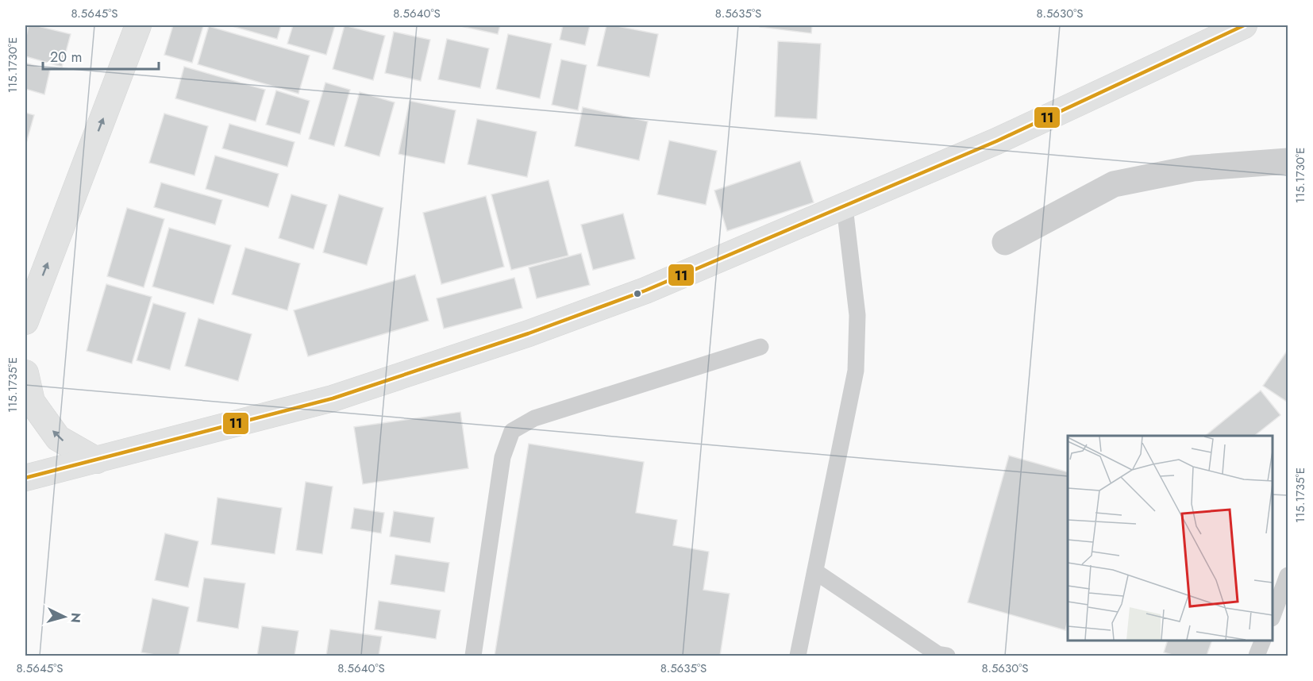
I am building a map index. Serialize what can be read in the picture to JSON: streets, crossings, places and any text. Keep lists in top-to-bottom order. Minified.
{"lines":["transit line 11"],"scale_bar":"20 m","north":"right","coordinates":["8.5645°S","8.5640°S","8.5635°S","8.5630°S","115.1730°E","115.1735°E"]}
